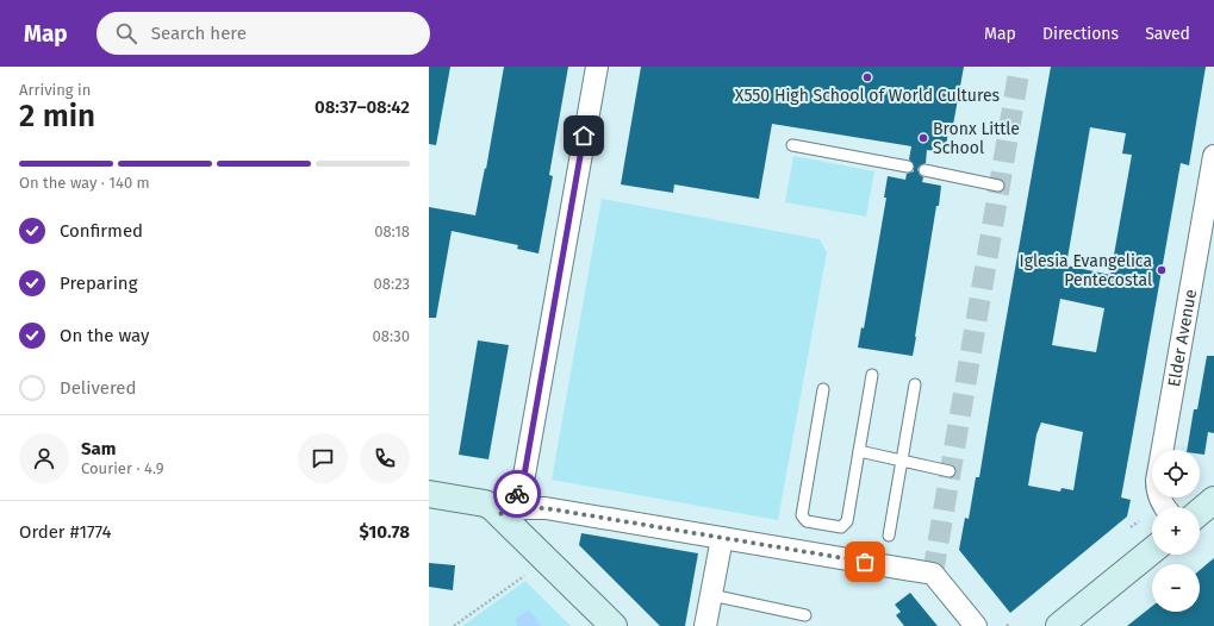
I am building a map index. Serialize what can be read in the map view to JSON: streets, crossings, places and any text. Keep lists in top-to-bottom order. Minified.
{"streets":{"street":["Elder Avenue"]},"places":["X550 High School of World Cultures","Bronx Little School","Iglesia Evangelica Pentecostal"],"page":{"header":"Map","search":"Search here","nav":["Map","Directions","Saved"],"heading":["2 min","Arriving in","08:37–08:42"],"panel":["Sam","Courier · 4.9","Order #1774","$10.78"],"bar":"On the way · 140 m","list":[["Confirmed","08:18"],["Preparing","08:23"],["On the way","08:30"],"Delivered"],"map_buttons":["+","−"]}}
